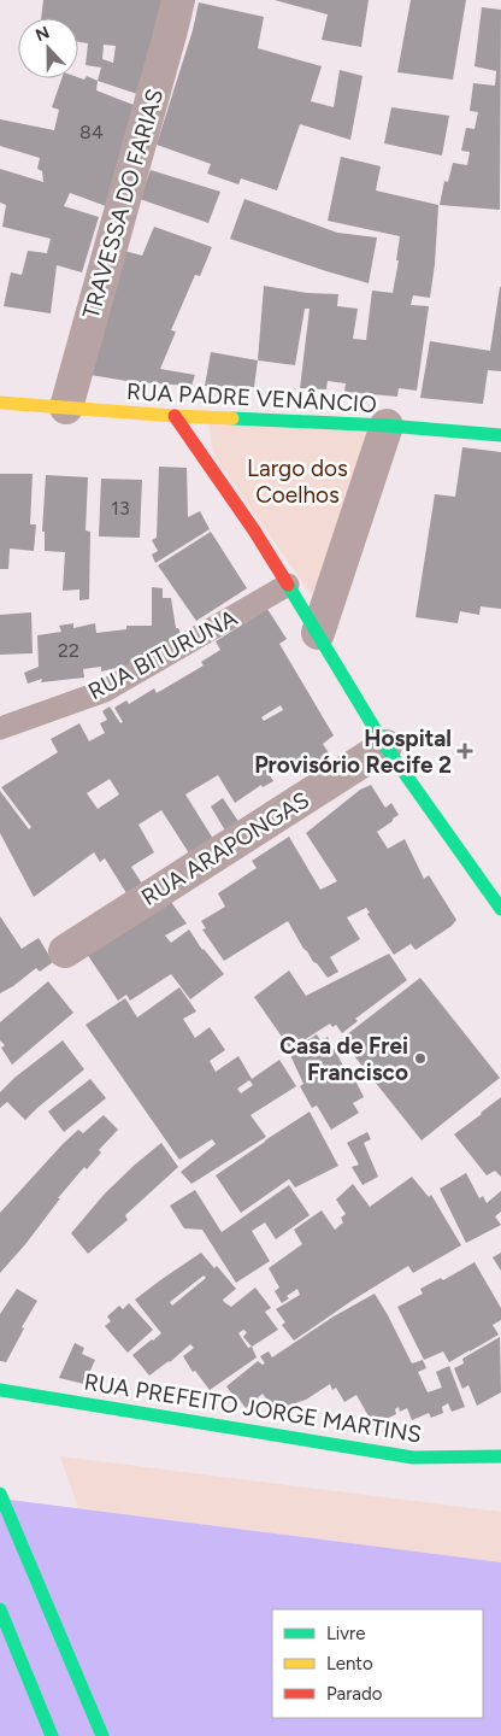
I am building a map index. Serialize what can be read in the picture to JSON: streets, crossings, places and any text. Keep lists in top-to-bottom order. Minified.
{"streets":{"street":["TRAVESSA DO FARIAS","RUA PADRE VENÂNCIO","RUA ARAPONGAS","RUA PREFEITO JORGE MARTINS"],"lane":["RUA BITURUNA"]},"crossings":[["TRAVESSA DO FARIAS","RUA PADRE VENÂNCIO"]],"parks":["Largo dos Coelhos"],"places":{"health":["Hospital Provisório Recife 2"],"other":["Casa de Frei Francisco"]},"house_numbers":["84","13","22"],"legend":["Livre","Lento","Parado"],"north":"top"}
